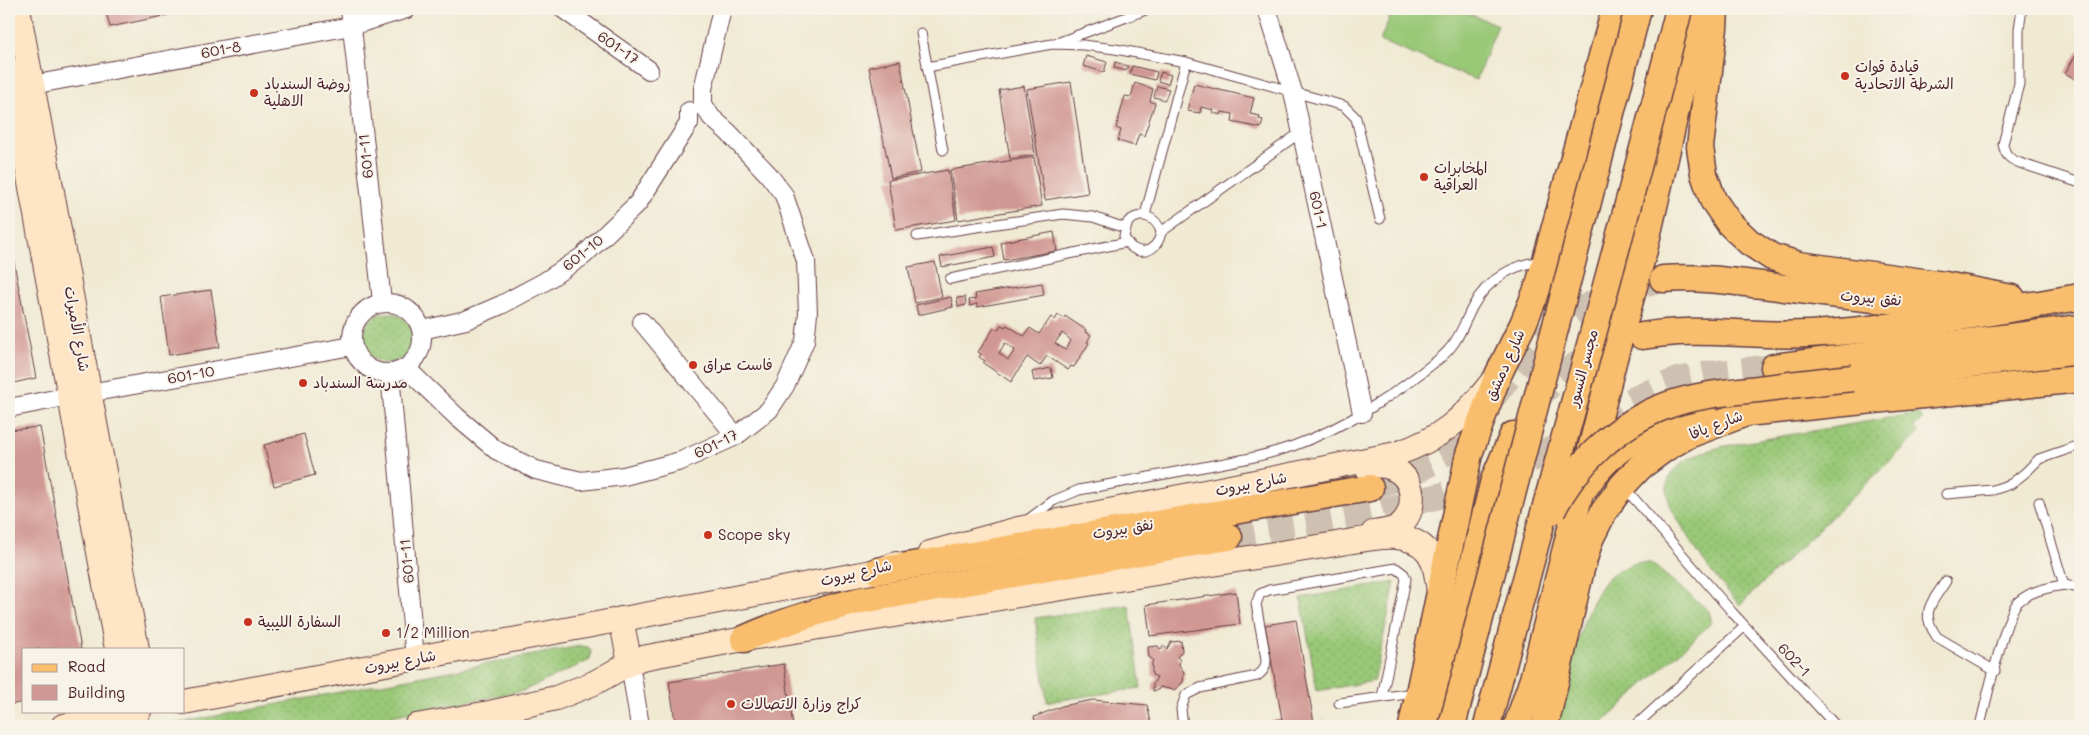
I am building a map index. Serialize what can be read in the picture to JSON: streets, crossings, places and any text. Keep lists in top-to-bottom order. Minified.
{"streets":{"main road":["نفق بيروت","شارع الأميرات","شارع دمشق","مجسر النسور","شارع يافا","شارع بيروت"],"street":["601-17","601-8","601-11","601-1","601-10"],"lane":["602-1"]},"crossings":[["601-17","601-11"],["601-17","601-10"],["601-8","601-11"],["601-8","شارع الأميرات"],["601-11","601-10"],["601-11","شارع بيروت"],["601-10","شارع الأميرات"],["نفق بيروت","شارع بيروت"],["شارع دمشق","شارع بيروت"],["شارع يافا","602-1"]],"places":["قيادة قوات الشرطة الاتحادية","روضة السندباد الاهلية","المخابرات العراقية","فاست عراق","مدرسة السندباد","Scope sky","السفارة الليبية","1/2 Million","كراج وزارة الاتصالات"],"legend":["Road","Building"]}
